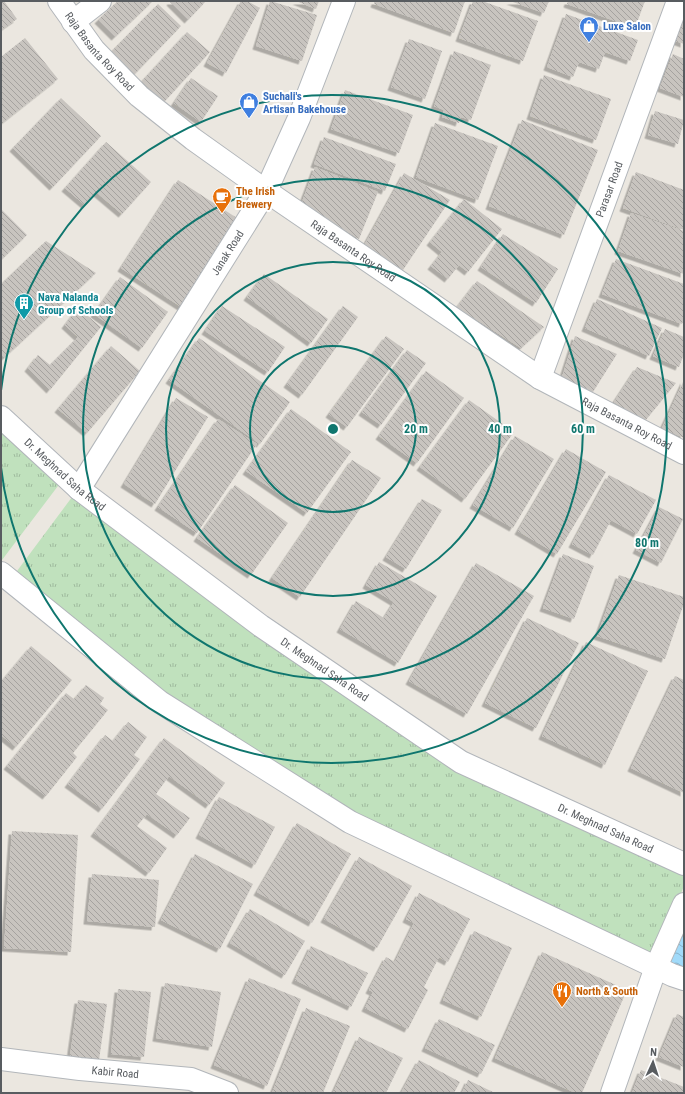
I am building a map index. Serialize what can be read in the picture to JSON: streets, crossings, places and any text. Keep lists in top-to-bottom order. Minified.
{"streets":{"street":["Raja Basanta Roy Road","Parasar Road","Janak Road","Dr. Meghnad Saha Road","Kabir Road"]},"crossings":[["Raja Basanta Roy Road","Parasar Road"],["Raja Basanta Roy Road","Janak Road"],["Janak Road","Dr. Meghnad Saha Road"]],"places":{"shop":["Luxe Salon","Suchali's Artisan Bakehouse"],"cafe":["The Irish Brewery"],"building":["Nava Nalanda Group of Schools"],"restaurant":["North & South"]},"north":"top","rings":["20 m","40 m","60 m","80 m"]}
